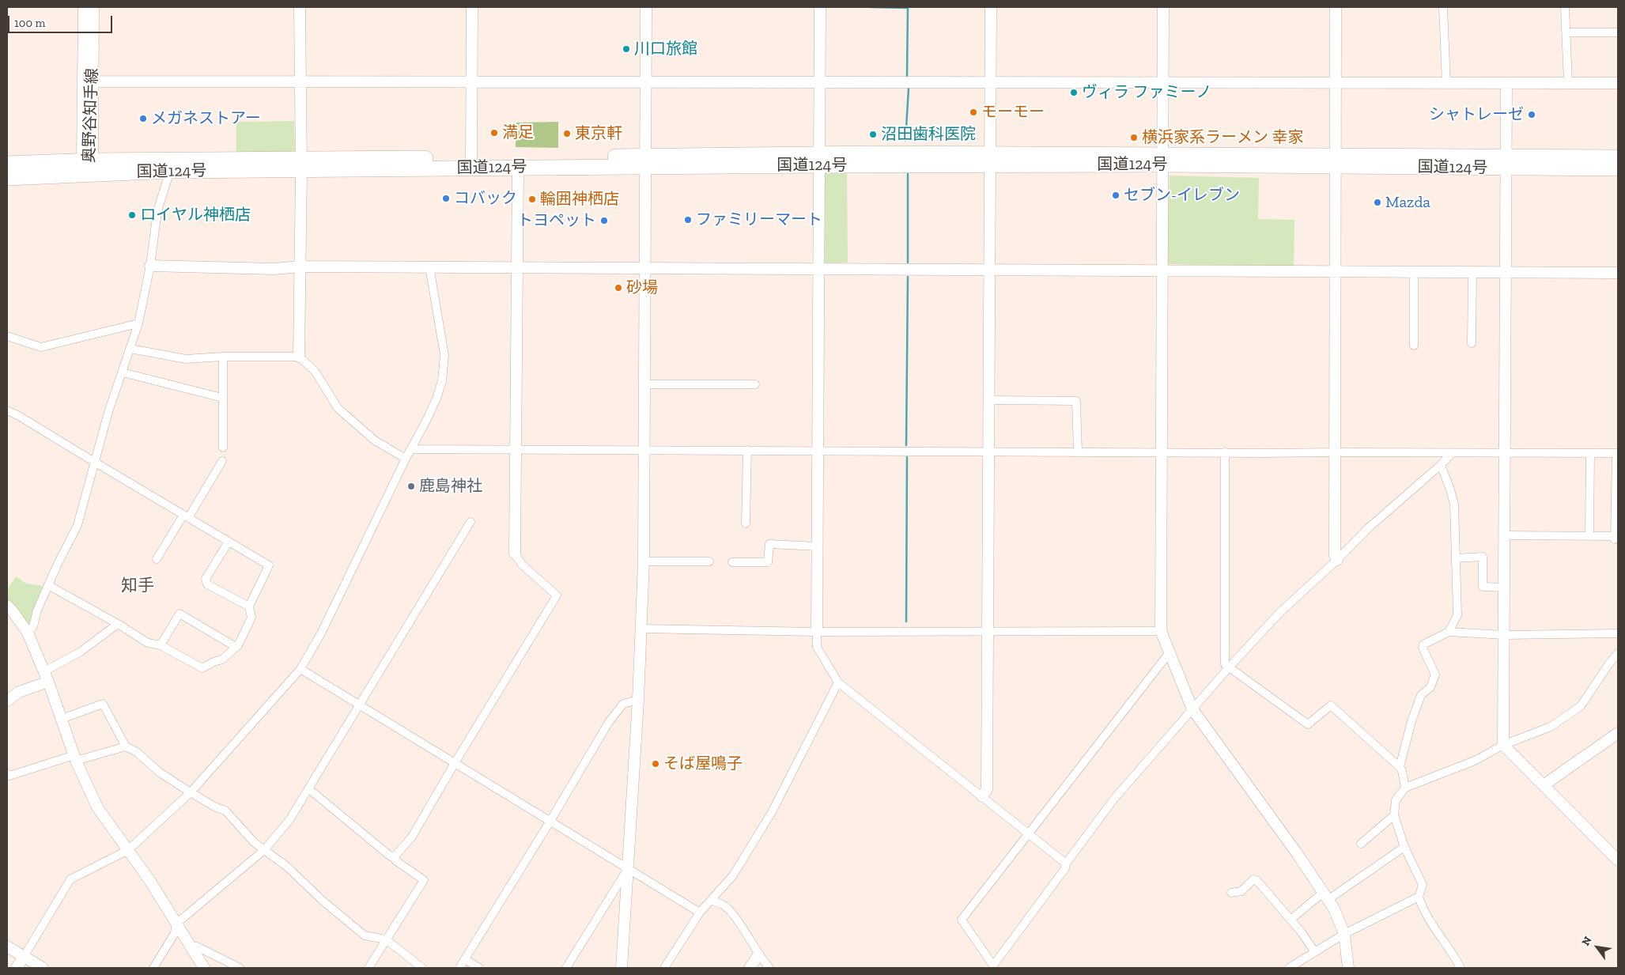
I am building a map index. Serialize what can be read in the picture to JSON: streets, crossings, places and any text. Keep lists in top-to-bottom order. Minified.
{"streets":{"highway":["国道124号"],"street":["奥野谷知手線"]},"crossings":[["奥野谷知手線","国道124号"]],"districts":["知手"],"places":["川口旅館","ヴィラ ファミーノ","モーモー","シャトレーゼ","メガネストアー","満足","東京軒","沼田歯科医院","横浜家系ラーメン 幸家","セブン-イレブン","コバック","輪囲神栖店","Mazda","ロイヤル神栖店","ファミリーマート","トヨペット","砂場","鹿島神社","そば屋鳴子"],"scale_bar":"100 m","north":"top left"}
